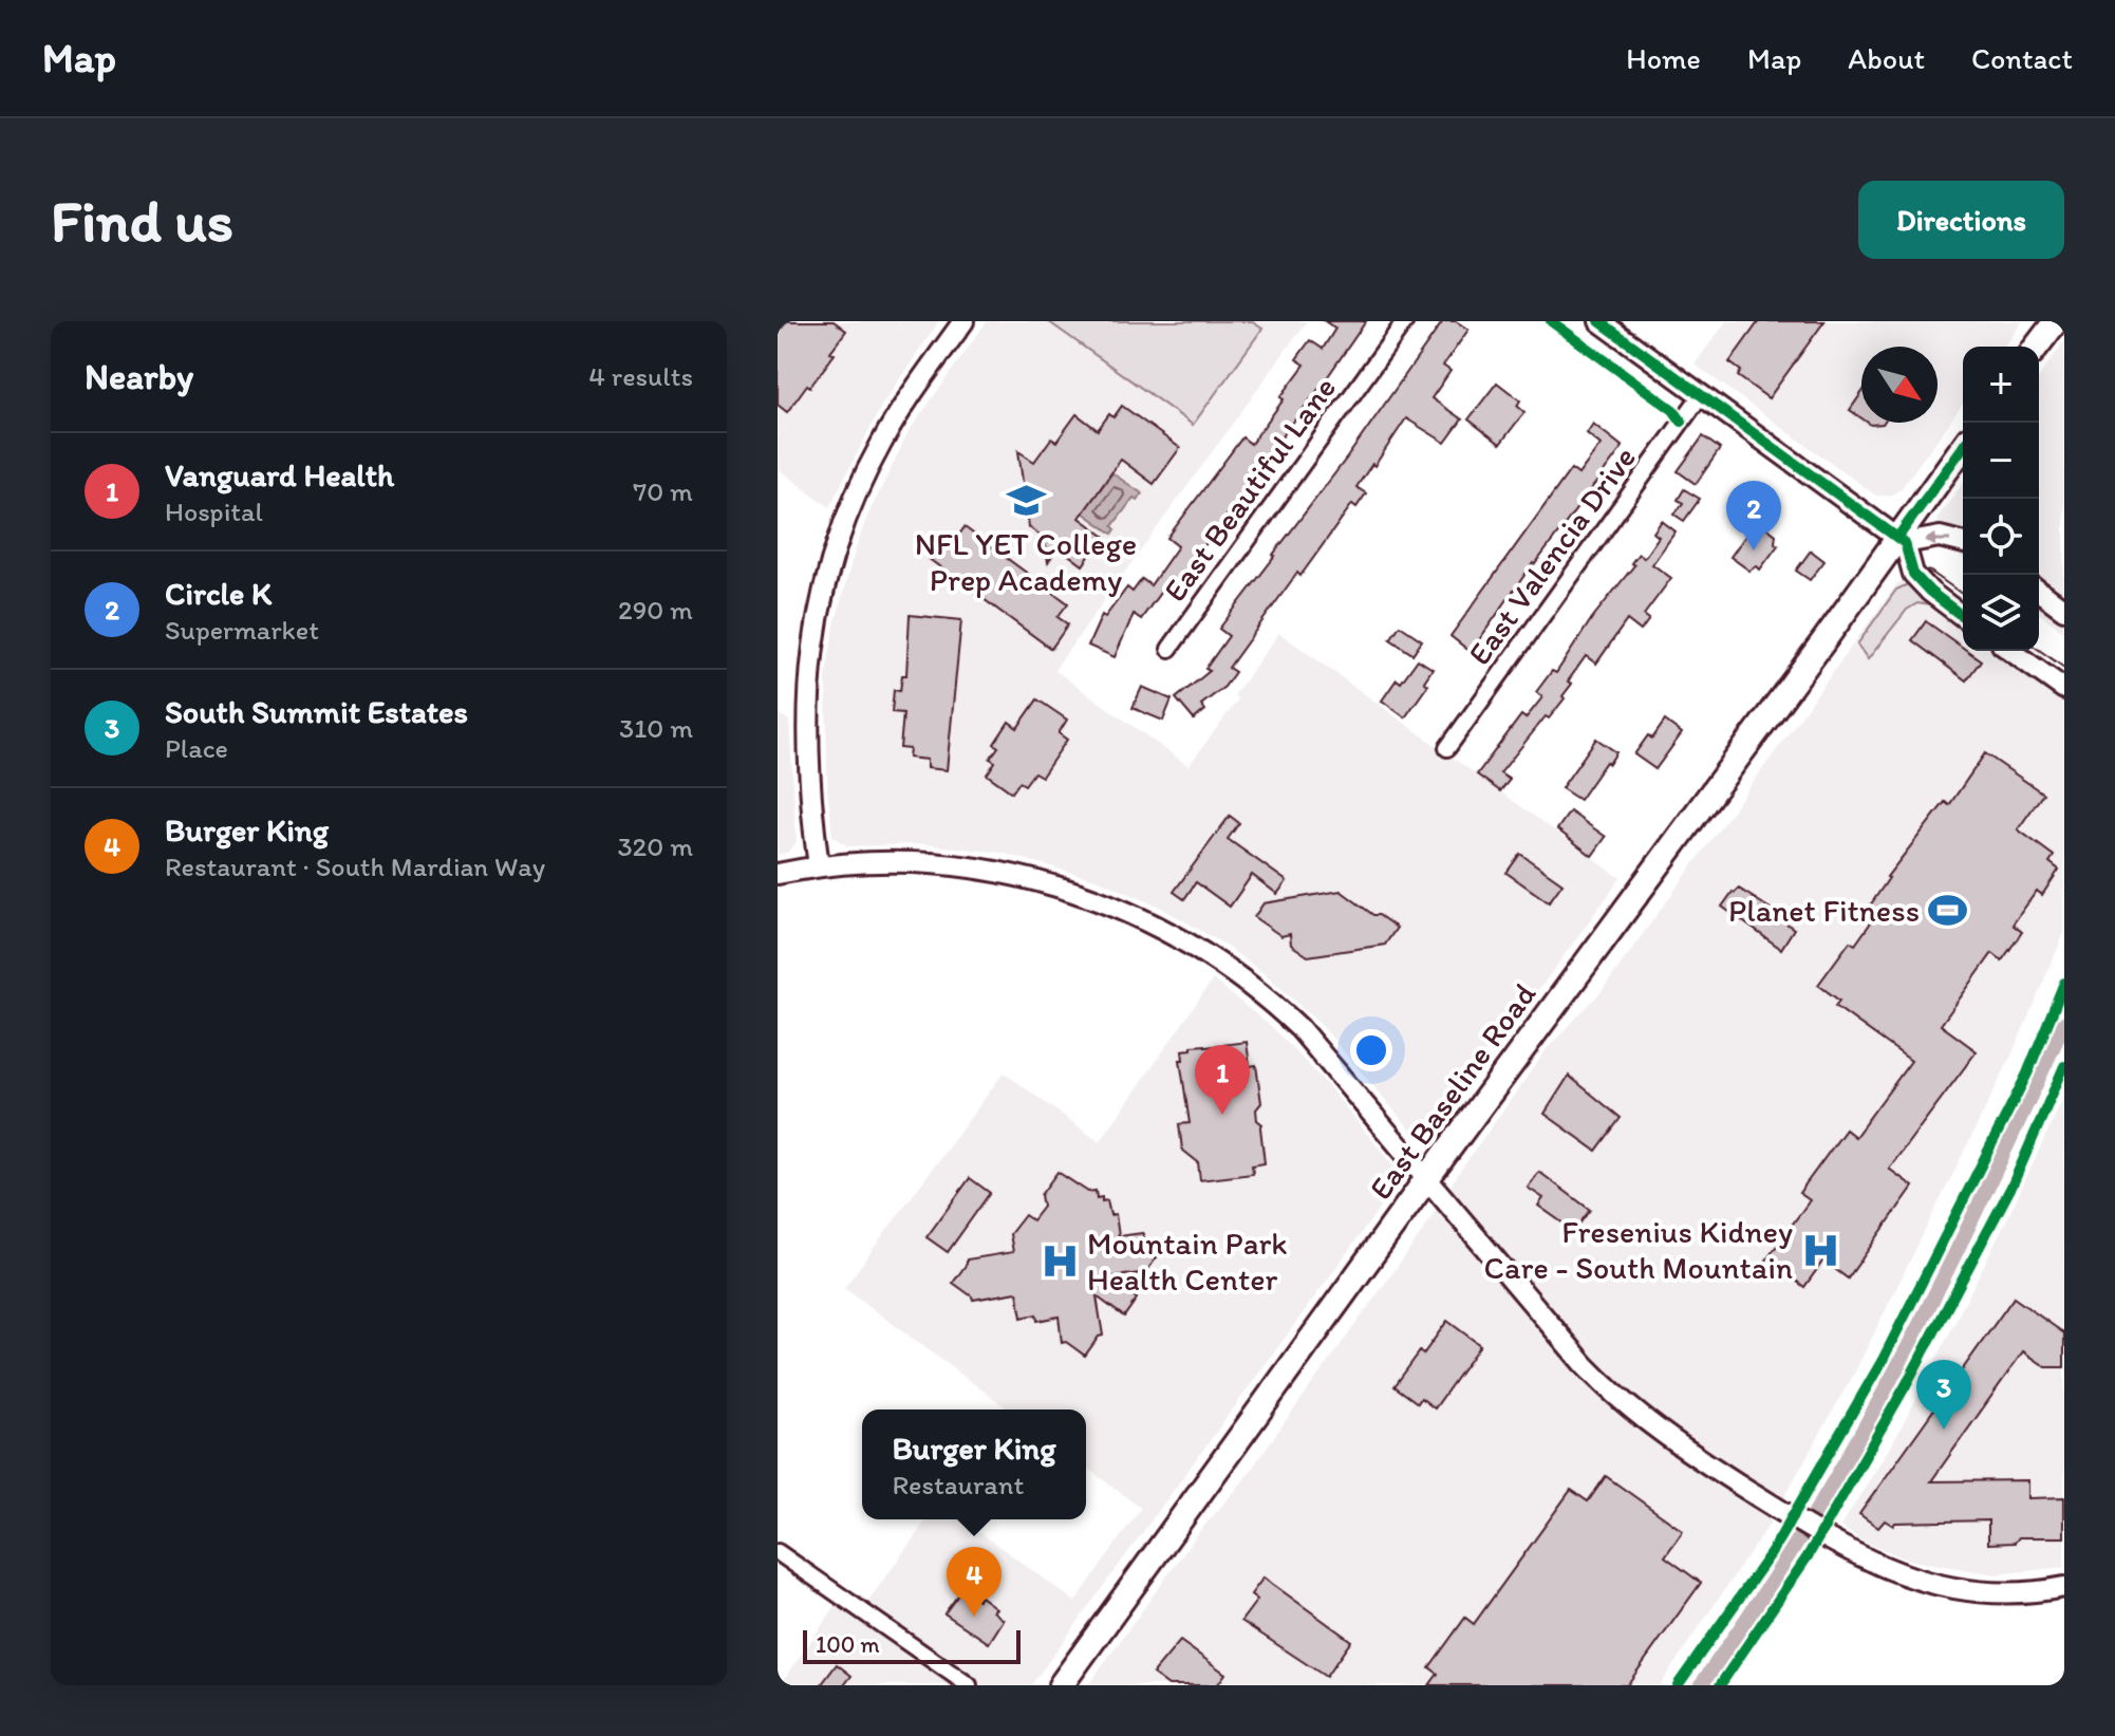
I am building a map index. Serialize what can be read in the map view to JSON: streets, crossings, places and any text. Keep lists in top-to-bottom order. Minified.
{"streets":{"main road":["East Baseline Road"],"street":["East Beautiful Lane","East Valencia Drive"]},"places":{"school or university":["NFL YET College Prep Academy"],"sports":["Planet Fitness"],"hospital":["Fresenius Kidney Care - South Mountain","Mountain Park Health Center"]},"scale_bar":"100 m","north":"bottom right","page":{"header":"Map","nav":["Home","Map","About","Contact"],"buttons":"Directions","title":"Find us","heading":["Nearby","4 results"],"map_buttons":["+","−"],"list":[{"mark":"1","name":"Vanguard Health","note":"Hospital","value":"70 m"},{"mark":"2","name":"Circle K","note":"Supermarket","value":"290 m"},{"mark":"3","name":"South Summit Estates","note":"Place","value":"310 m"},{"mark":"4","name":"Burger King","note":"Restaurant · South Mardian Way","value":"320 m"}],"pins":["2","1","3","4"],"popup":["Burger King","Restaurant"],"scale":"100 m"}}
